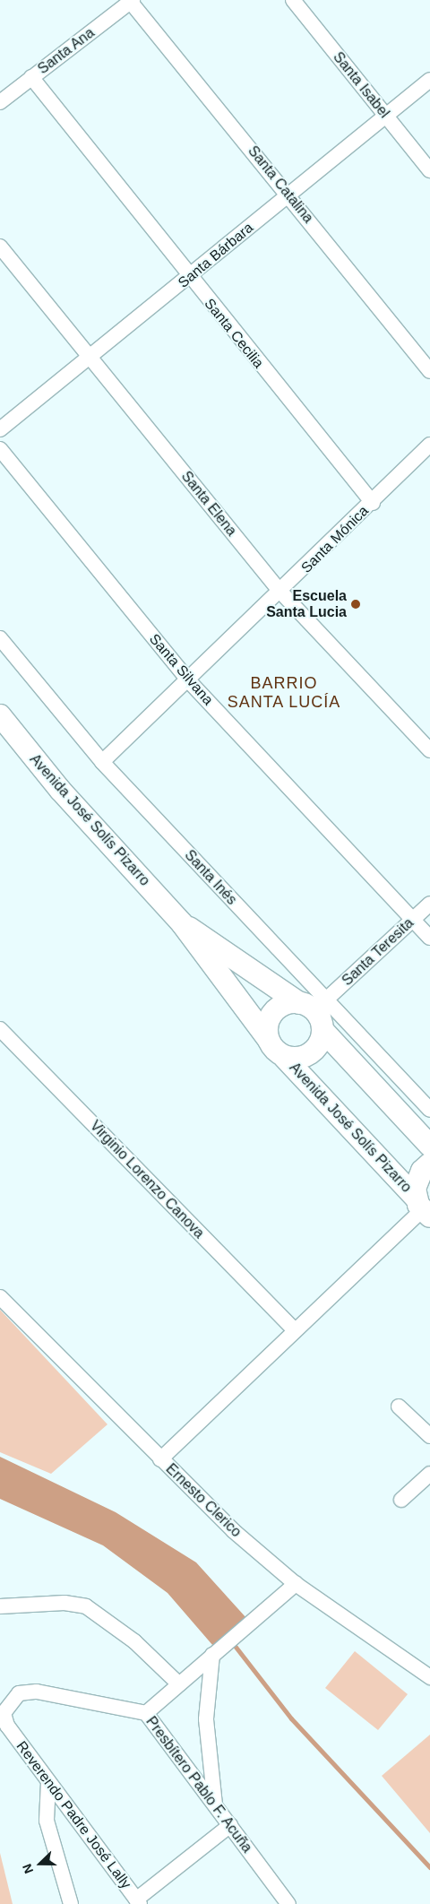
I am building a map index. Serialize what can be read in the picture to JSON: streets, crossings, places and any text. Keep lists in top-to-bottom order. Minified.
{"streets":{"main road":["Avenida José Solís Pizarro"],"street":["Santa Ana","Santa Isabel","Santa Catalina","Santa Bárbara","Santa Cecilia","Santa Elena","Santa Mónica","Santa Silvana","Santa Inés","Santa Teresita","Virginio Lorenzo Canova","Ernesto Clerico","Presbítero Pablo F. Acuña","Reverendo Padre José Lally"]},"crossings":[["Santa Ana","Santa Catalina"],["Santa Ana","Santa Cecilia"],["Santa Isabel","Santa Bárbara"],["Santa Catalina","Santa Bárbara"],["Santa Bárbara","Santa Cecilia"],["Santa Bárbara","Santa Elena"],["Santa Cecilia","Santa Mónica"],["Santa Elena","Santa Mónica"],["Santa Mónica","Santa Silvana"],["Santa Mónica","Santa Inés"],["Santa Silvana","Santa Teresita"],["Avenida José Solís Pizarro","Santa Inés"],["Avenida José Solís Pizarro","Santa Teresita"],["Santa Inés","Santa Teresita"],["Presbítero Pablo F. Acuña","Reverendo Padre José Lally"]],"districts":["BARRIO SANTA LUCÍA"],"places":["Escuela Santa Lucia"],"north":"left"}
